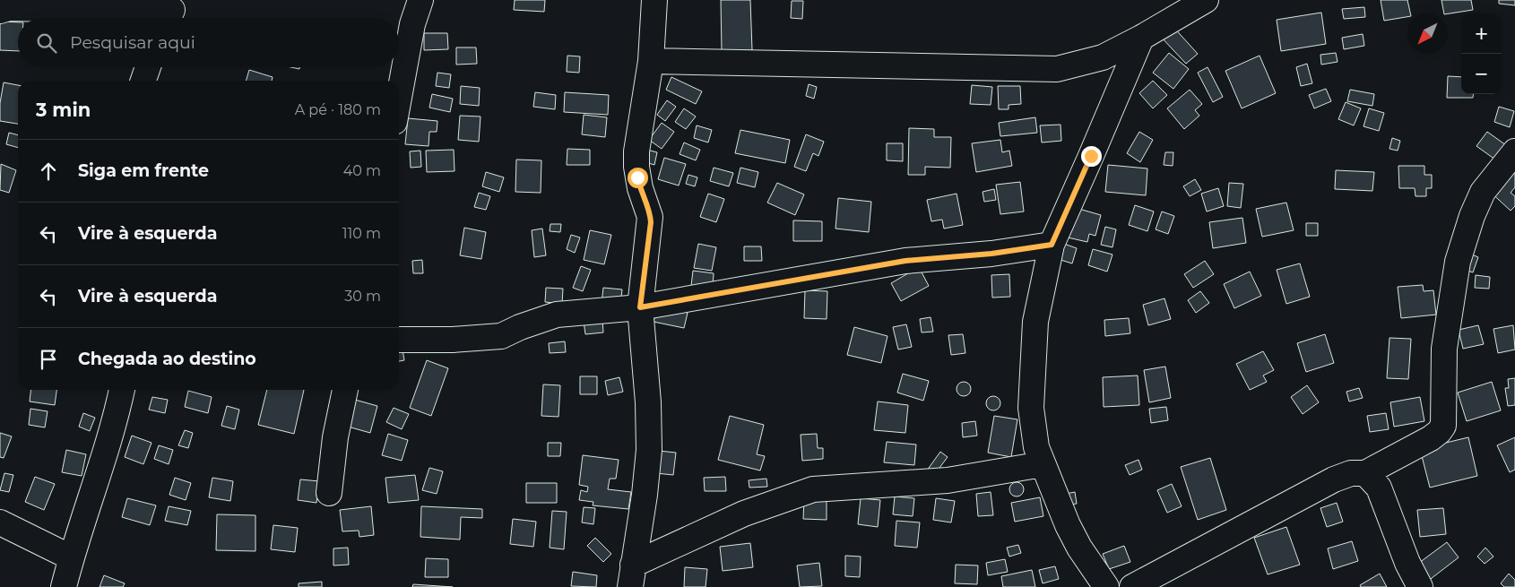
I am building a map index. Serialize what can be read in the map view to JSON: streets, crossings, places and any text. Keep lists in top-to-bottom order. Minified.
{"north":"bottom left","page":{"map_buttons":["+","−"],"search":"Pesquisar aqui","heading":["3 min","A pé · 180 m"],"list":[["Siga em frente","40 m"],["Vire à esquerda","110 m"],["Vire à esquerda","30 m"],"Chegada ao destino"]}}
